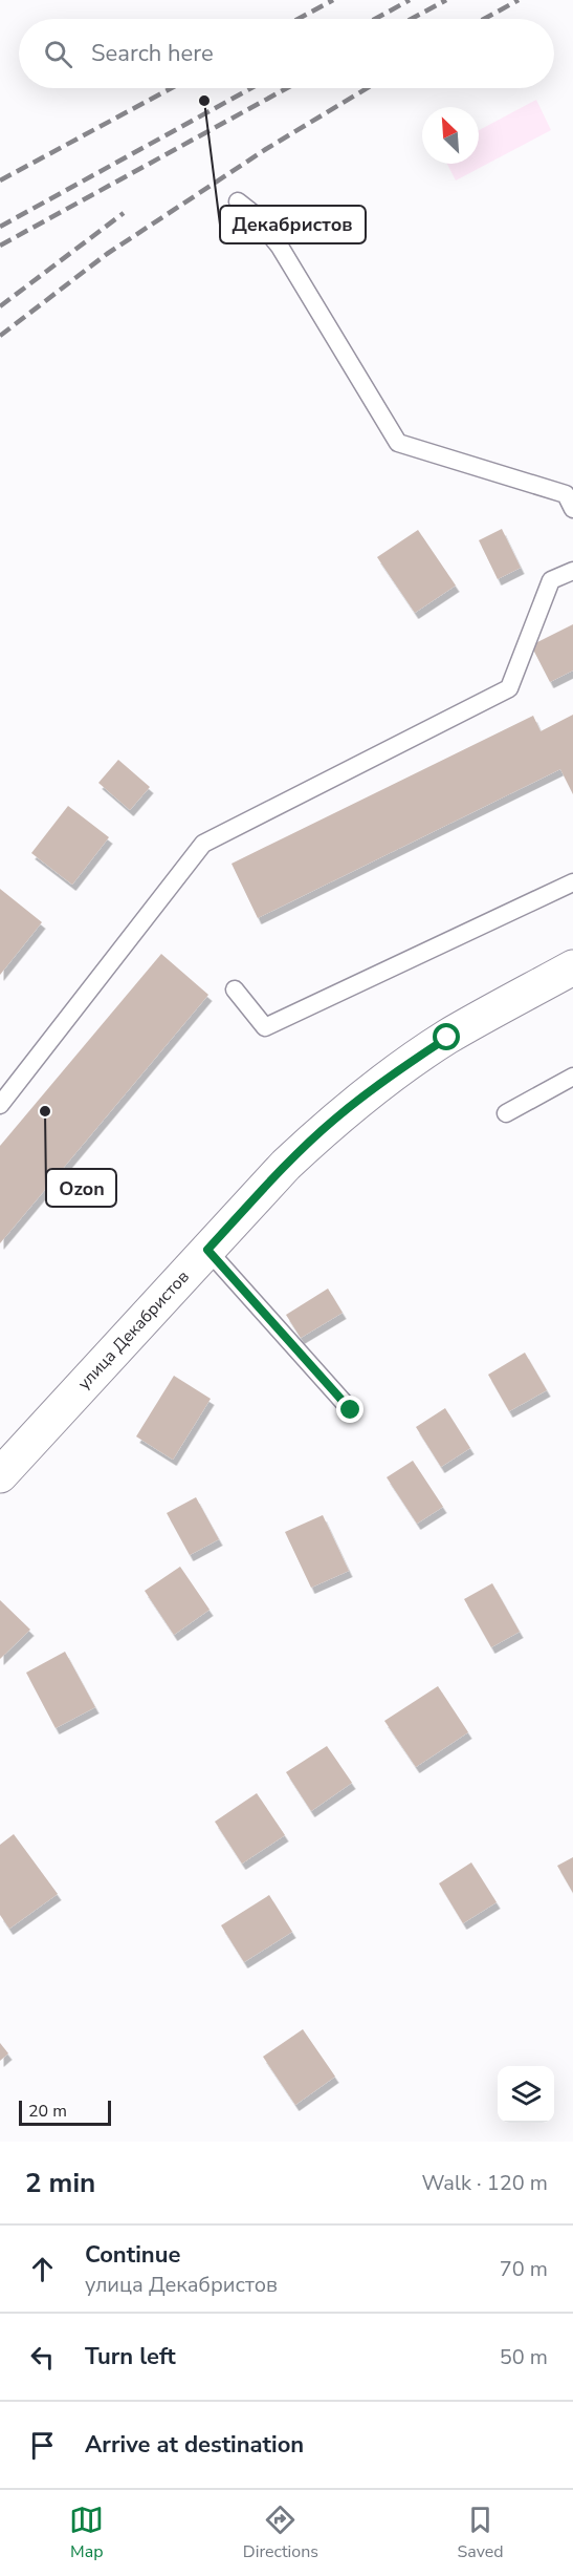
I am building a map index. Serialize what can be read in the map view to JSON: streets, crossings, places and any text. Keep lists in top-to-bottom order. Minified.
{"streets":{"main road":["улица Декабристов"]},"places":["Декабристов","Ozon"],"scale_bar":"20 m","north":"top left","page":{"search":"Search here","scale":"20 m","heading":["2 min","Walk · 120 m"],"list":[["Continue","улица Декабристов","70 m"],["Turn left","50 m"],"Arrive at destination"],"nav":["Map","Directions","Saved"]}}
